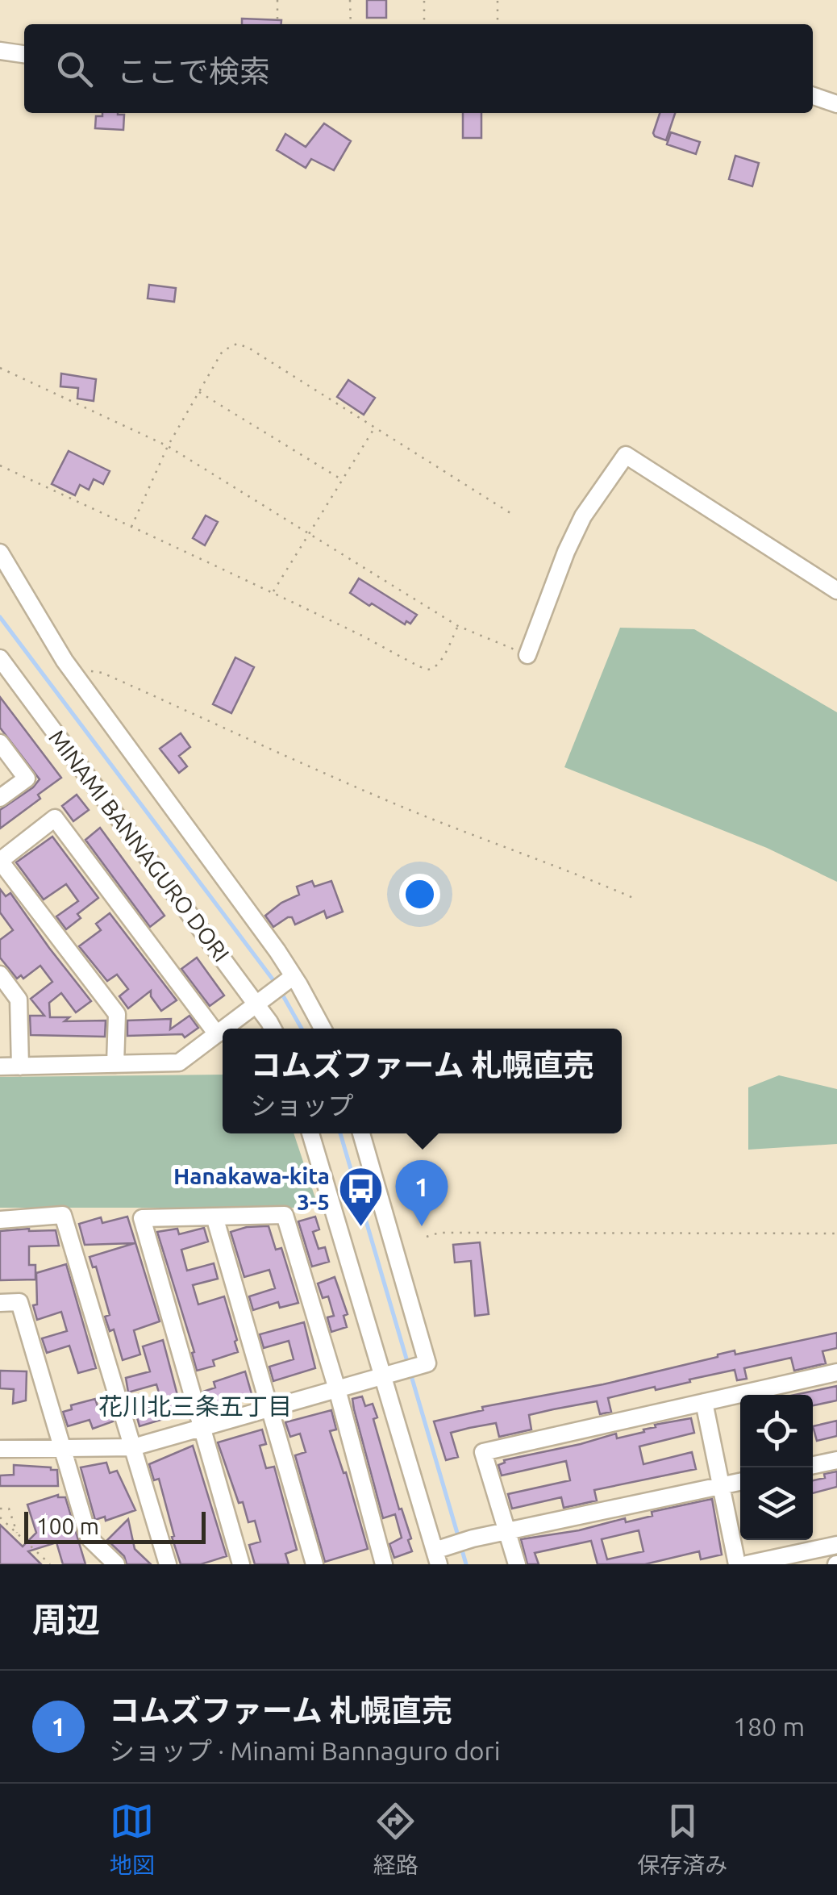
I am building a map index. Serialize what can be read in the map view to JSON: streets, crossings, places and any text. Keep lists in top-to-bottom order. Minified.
{"streets":{"street":["MINAMI BANNAGURO DORI"]},"districts":["花川北三条五丁目"],"places":{"bus stop":["Hanakawa-kita 3-5"]},"scale_bar":"100 m","page":{"search":"ここで検索","popup":["コムズファーム 札幌直売","ショップ"],"pins":"1","scale":"100 m","heading":"周辺","list":[{"mark":"1","name":"コムズファーム 札幌直売","note":"ショップ · Minami Bannaguro dori","value":"180 m"}],"nav":["地図","経路","保存済み"]}}
